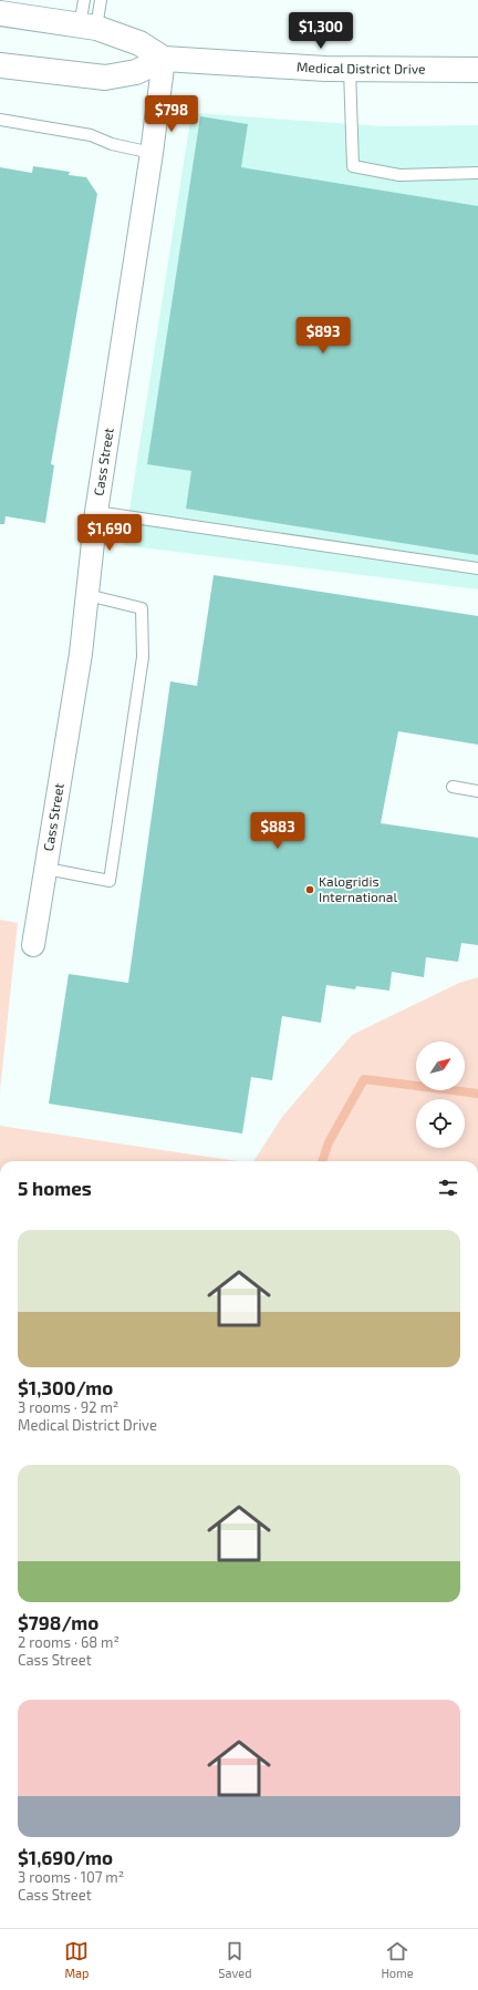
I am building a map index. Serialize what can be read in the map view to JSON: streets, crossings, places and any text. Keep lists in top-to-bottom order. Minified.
{"streets":{"main road":["Medical District Drive"],"street":["Cass Street"]},"crossings":[["Medical District Drive","Cass Street"]],"places":["Kalogridis International"],"north":"top right","page":{"price":["$1,300","$798","$893","$1,690","$883"],"heading":"5 homes","list":[{"name":"$1,300/mo","note":"3 rooms · 92 m² · Medical District Drive"},{"name":"$798/mo","note":"2 rooms · 68 m² · Cass Street"},{"name":"$1,690/mo","note":"3 rooms · 107 m² · Cass Street"}],"tabs":["Map","Saved","Home"]}}
